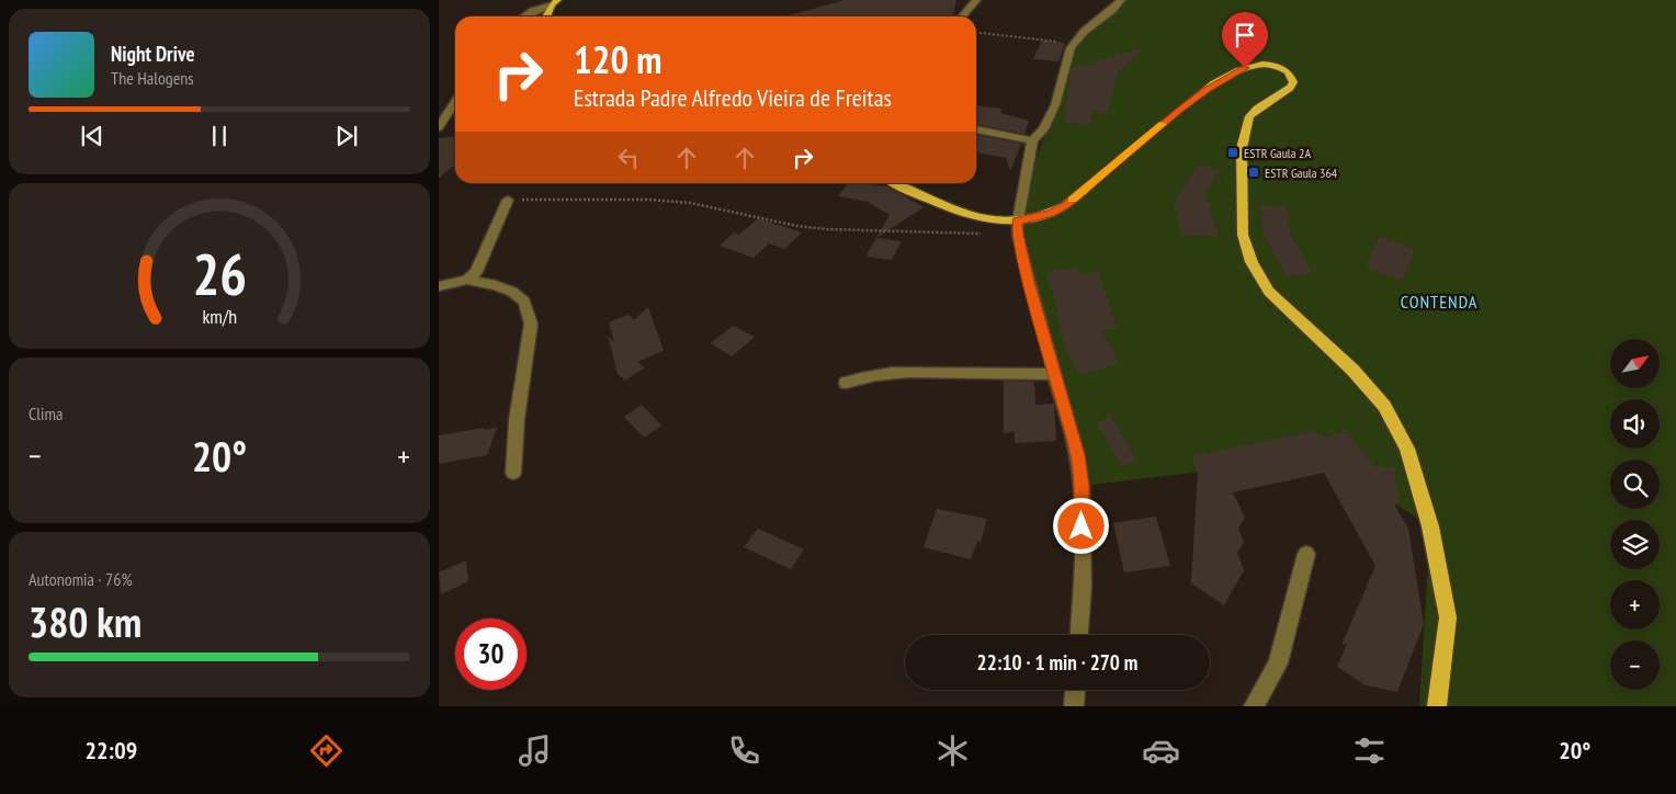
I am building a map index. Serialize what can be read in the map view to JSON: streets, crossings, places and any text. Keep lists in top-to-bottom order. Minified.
{"districts":["CONTENDA"],"places":{"transit":["ESTR Gaula 2A","ESTR Gaula 364"]},"north":"top right","page":{"turn":["120 m","Estrada Padre Alfredo Vieira de Freitas"],"song":["Night Drive","The Halogens"],"map_buttons":["+","−"],"tile":["Clima",["Autonomia · 76%","380 km"]],"heat":["−","20°","+"],"limit":"30","trip":"22:10 · 1 min · 270 m","tabs":["22:09","20°"],"gauge":["26","km/h"]}}
